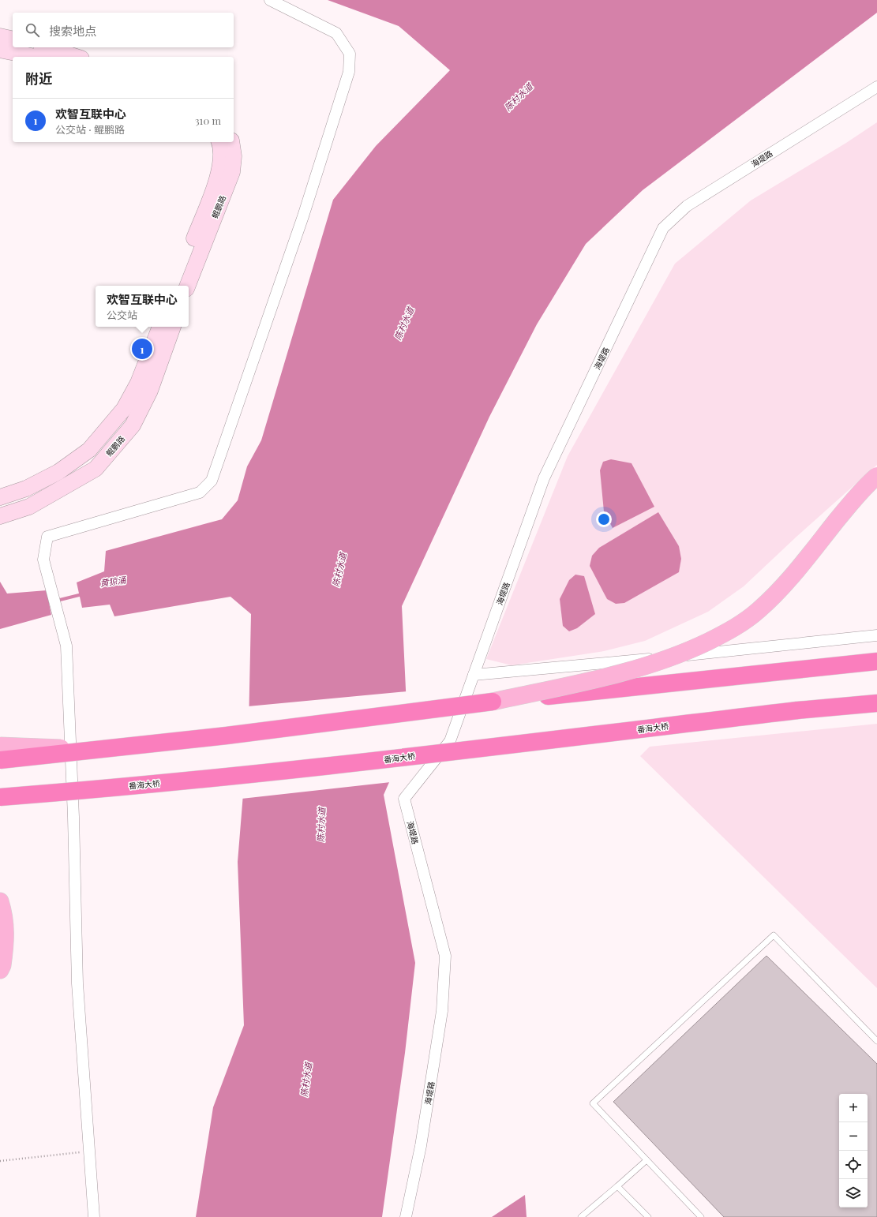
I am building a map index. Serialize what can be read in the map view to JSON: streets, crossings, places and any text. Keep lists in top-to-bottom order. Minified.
{"streets":{"highway":["番海大桥"],"street":["海堤路","鲲鹏路"]},"water":["陈村水道","黄猄涌"],"page":{"search":"搜索地点","heading":"附近","list":[{"mark":"1","name":"欢智互联中心","note":"公交站 · 鲲鹏路","value":"310 m"}],"popup":["欢智互联中心","公交站"],"pins":"1","map_buttons":["+","−"]}}
